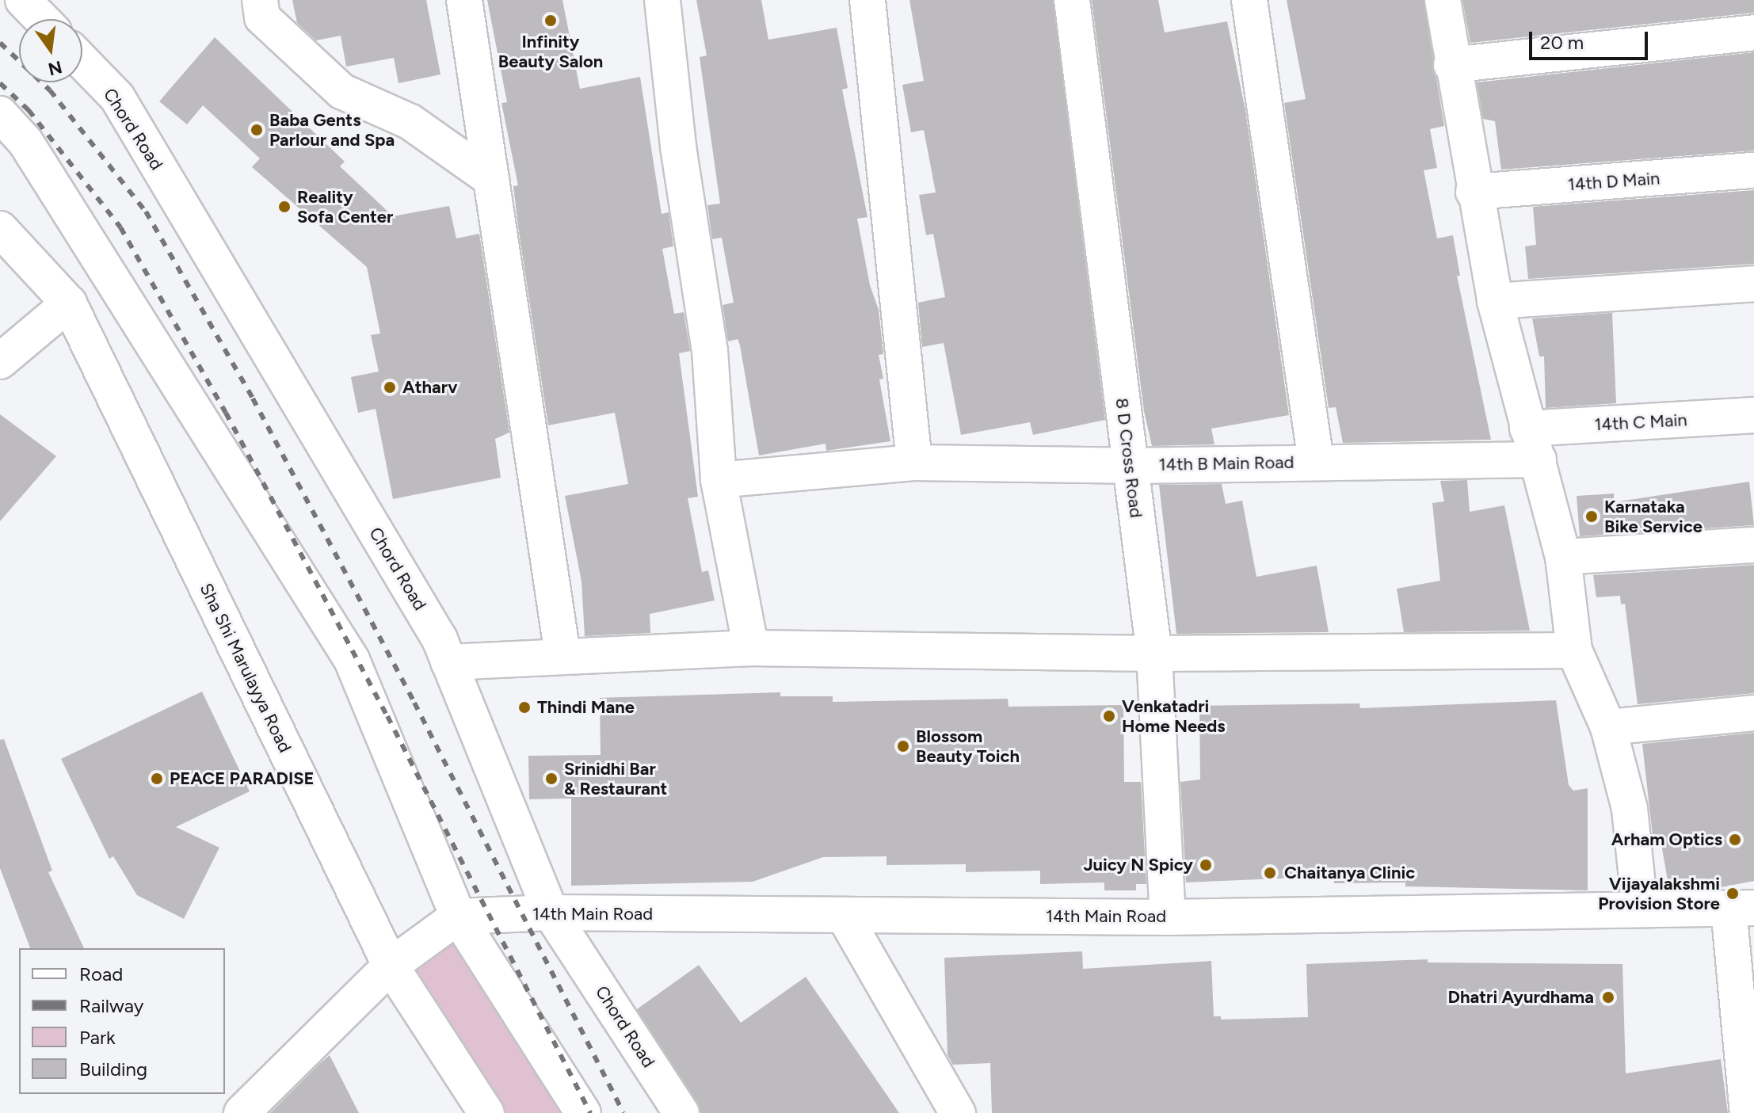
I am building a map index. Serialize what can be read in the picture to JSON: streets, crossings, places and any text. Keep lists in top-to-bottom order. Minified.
{"streets":{"street":["Chord Road","14th D Main","14th C Main","8 D Cross Road","14th B Main Road","Sha Shi Marulayya Road","14th Main Road"]},"crossings":[["Chord Road","14th Main Road"],["14th C Main","14th B Main Road"],["8 D Cross Road","14th B Main Road"],["8 D Cross Road","14th Main Road"]],"places":["Infinity Beauty Salon","Baba Gents Parlour and Spa","Reality Sofa Center","Atharv","Karnataka Bike Service","Thindi Mane","Venkatadri Home Needs","Blossom Beauty Toich","PEACE PARADISE","Srinidhi Bar & Restaurant","Arham Optics","Juicy N Spicy","Chaitanya Clinic","Vijayalakshmi Provision Store","Dhatri Ayurdhama"],"legend":["Road","Railway","Park","Building"],"scale_bar":"20 m","north":"bottom"}
